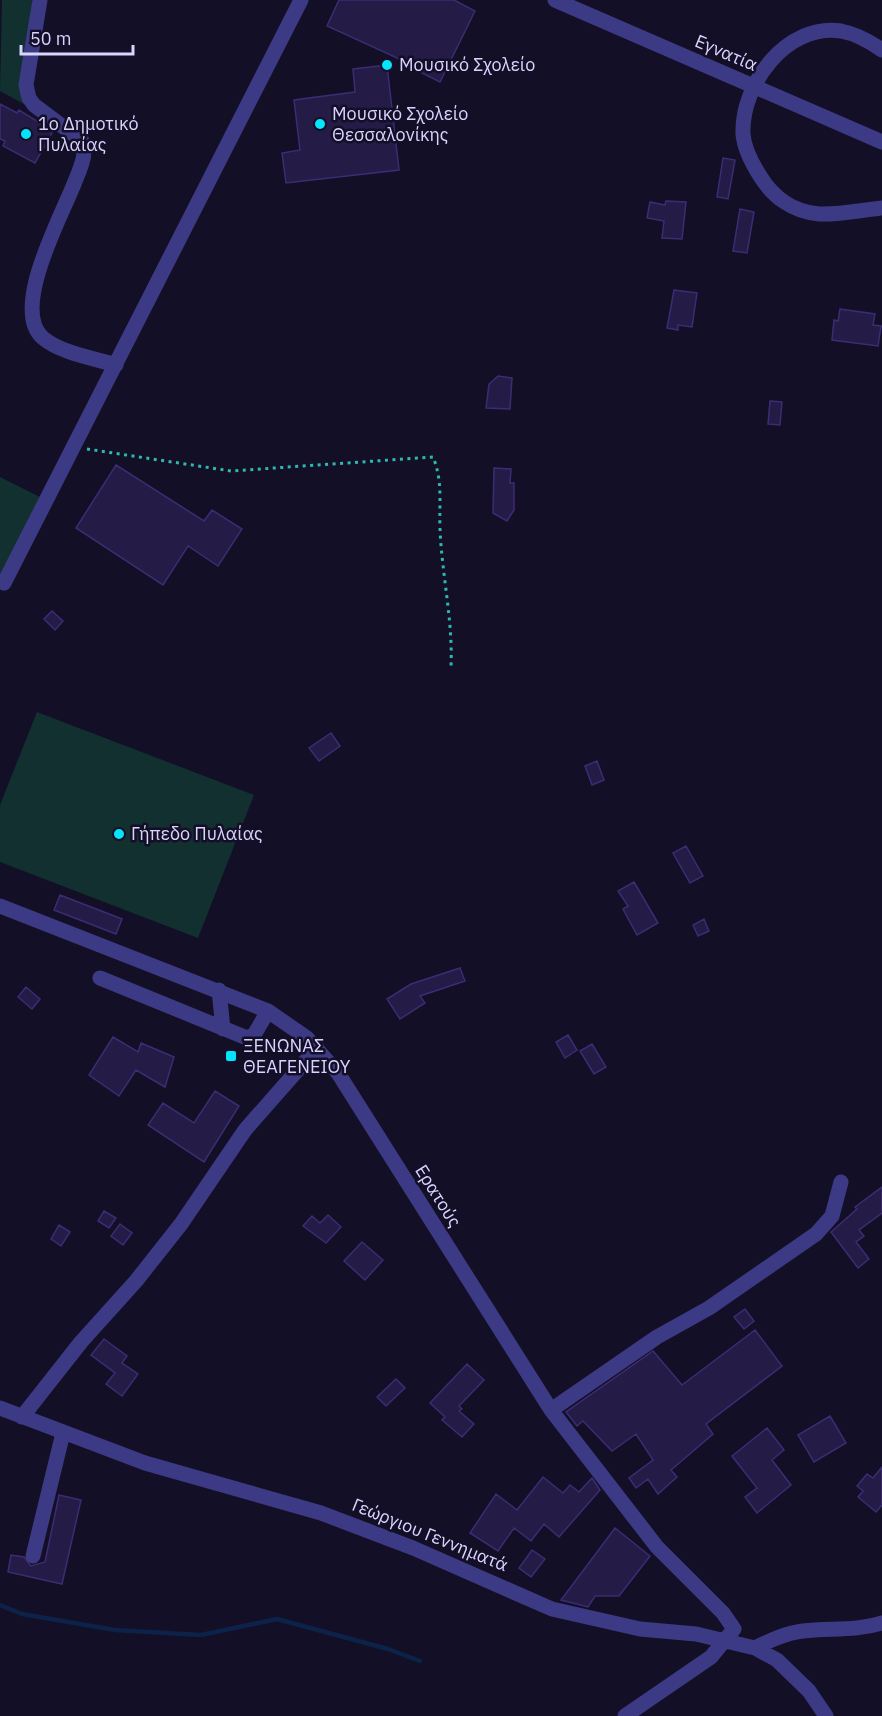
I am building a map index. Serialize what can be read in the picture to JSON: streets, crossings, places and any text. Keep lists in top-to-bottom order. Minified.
{"streets":{"street":["Εγνατία","Ερατούς","Γεώργιου Γεννηματά"]},"crossings":[["Ερατούς","Γεώργιου Γεννηματά"]],"places":{"other":["Μουσικό Σχολείο","Μουσικό Σχολείο Θεσσαλονίκης","1ο Δημοτικό Πυλαίας","Γήπεδο Πυλαίας"],"transit":["ΞΕΝΩΝΑΣ ΘΕΑΓΕΝΕΙΟΥ"]},"scale_bar":"50 m"}
